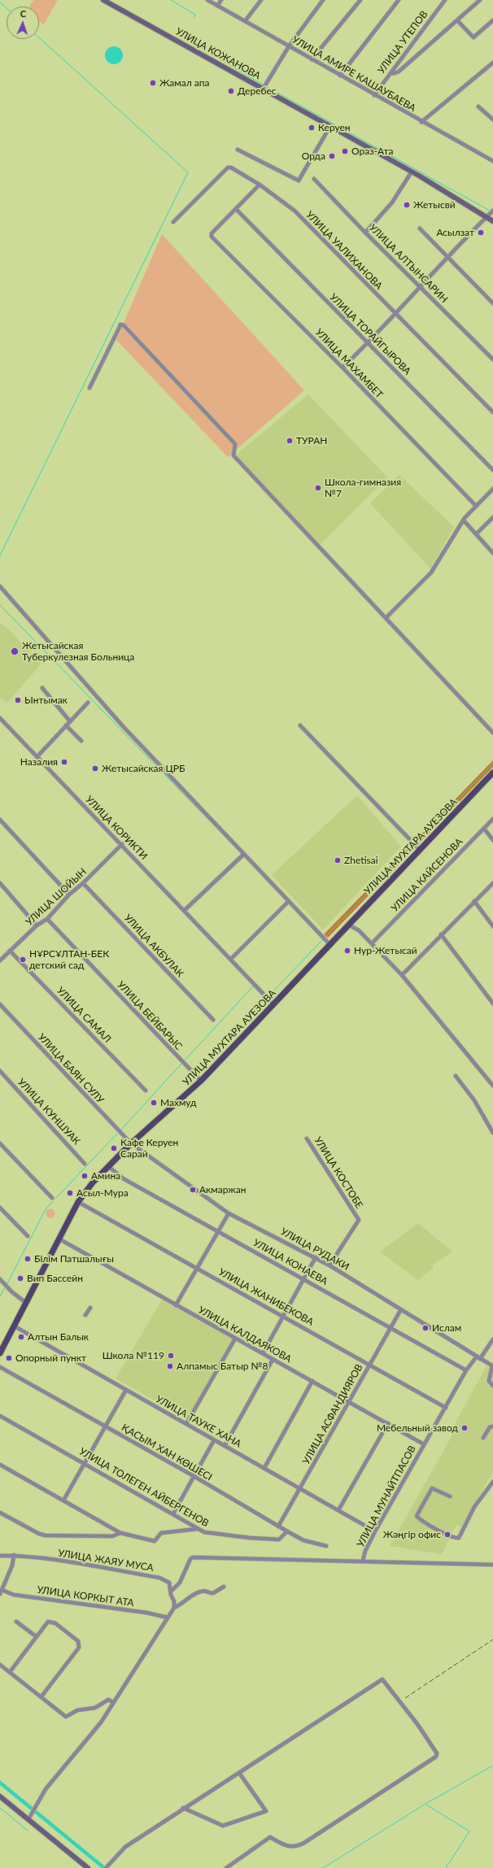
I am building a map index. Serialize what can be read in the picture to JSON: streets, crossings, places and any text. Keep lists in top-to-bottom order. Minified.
{"streets":{"main road":["УЛИЦА КОЖАНОВА","УЛИЦА МУХТАРА АУЕЗОВА"],"street":["УЛИЦА УТЕПОВ","УЛИЦА АМИРЕ КАШАУБАЕВА","УЛИЦА УАЛИХАНОВА","УЛИЦА АЛТЫНСАРИН","УЛИЦА ТОРАЙГЫРОВА","УЛИЦА МАХАМБЕТ","УЛИЦА КОРИКТИ","УЛИЦА КАЙСЕНОВА","УЛИЦА ШОЙЫН","УЛИЦА АКБУЛАК","УЛИЦА САМАЛ","УЛИЦА БЕЙБАРЫС","УЛИЦА БАЯН СУЛУ","УЛИЦА КУНШУАК","УЛИЦА КОСТОБЕ","УЛИЦА РУДАКИ","УЛИЦА КОНАЕВА","УЛИЦА ЖАНИБЕКОВА","УЛИЦА КАЛДАЯКОВА","УЛИЦА АСФАНДИЯРОВ","УЛИЦА ТАУКЕ ХАНА","ҚАСЫМ ХАН КӨШЕСІ","УЛИЦА ТОЛЕГЕН АЙБЕРГЕНОВ","УЛИЦА МУНАЙТПАСОВ","УЛИЦА ЖАЯУ МУСА","УЛИЦА КОРКЫТ АТА"]},"crossings":[["УЛИЦА УТЕПОВ","УЛИЦА АМИРЕ КАШАУБАЕВА"],["УЛИЦА ТОРАЙГЫРОВА","УЛИЦА МАХАМБЕТ"],["УЛИЦА КОРИКТИ","УЛИЦА МУХТАРА АУЕЗОВА"],["УЛИЦА КОРИКТИ","УЛИЦА ШОЙЫН"],["УЛИЦА МУХТАРА АУЕЗОВА","УЛИЦА БЕЙБАРЫС"],["УЛИЦА МУХТАРА АУЕЗОВА","УЛИЦА БАЯН СУЛУ"],["УЛИЦА МУХТАРА АУЕЗОВА","УЛИЦА РУДАКИ"],["УЛИЦА МУХТАРА АУЕЗОВА","УЛИЦА КОНАЕВА"],["УЛИЦА МУХТАРА АУЕЗОВА","УЛИЦА ЖАНИБЕКОВА"],["УЛИЦА МУХТАРА АУЕЗОВА","УЛИЦА КАЛДАЯКОВА"],["УЛИЦА МУХТАРА АУЕЗОВА","УЛИЦА ТАУКЕ ХАНА"],["УЛИЦА ШОЙЫН","УЛИЦА АКБУЛАК"],["УЛИЦА ШОЙЫН","УЛИЦА САМАЛ"],["УЛИЦА ШОЙЫН","УЛИЦА БЕЙБАРЫС"],["УЛИЦА БАЯН СУЛУ","УЛИЦА РУДАКИ"],["УЛИЦА КОСТОБЕ","УЛИЦА РУДАКИ"],["УЛИЦА РУДАКИ","УЛИЦА АСФАНДИЯРОВ"],["УЛИЦА РУДАКИ","УЛИЦА МУНАЙТПАСОВ"],["УЛИЦА КОНАЕВА","УЛИЦА АСФАНДИЯРОВ"],["УЛИЦА КОНАЕВА","УЛИЦА МУНАЙТПАСОВ"],["УЛИЦА ЖАНИБЕКОВА","УЛИЦА АСФАНДИЯРОВ"],["УЛИЦА ЖАНИБЕКОВА","УЛИЦА МУНАЙТПАСОВ"],["УЛИЦА КАЛДАЯКОВА","УЛИЦА АСФАНДИЯРОВ"],["УЛИЦА КАЛДАЯКОВА","УЛИЦА МУНАЙТПАСОВ"],["УЛИЦА АСФАНДИЯРОВ","УЛИЦА ТАУКЕ ХАНА"],["УЛИЦА АСФАНДИЯРОВ","ҚАСЫМ ХАН КӨШЕСІ"],["УЛИЦА ТАУКЕ ХАНА","УЛИЦА МУНАЙТПАСОВ"],["ҚАСЫМ ХАН КӨШЕСІ","УЛИЦА ТОЛЕГЕН АЙБЕРГЕНОВ"]],"places":["Жамал апа","Деребес","Керуен","Ораз-Ата","Орда","Жетысвй","Асылзат","ТУРАН","Школа-гимназия №7","Жетысайская Туберкулезная Больница","Ынтымак","Назалия","Жетысайская ЦРБ","Zhetisai","Нур-Жетысай","НҰРСҰЛТАН-БЕК детский сад","Махмуд","Кафе Керуен Сарай","Амина","Акмаржан","Асыл-Мура","Білім Патшалығы","Вип Бассейн","Ислам","Алтын Балык","Школа №119","Опорный пункт","Алпамыс Батыр №8","Мебельный завод","Жәңгір офис"],"north":"top"}
